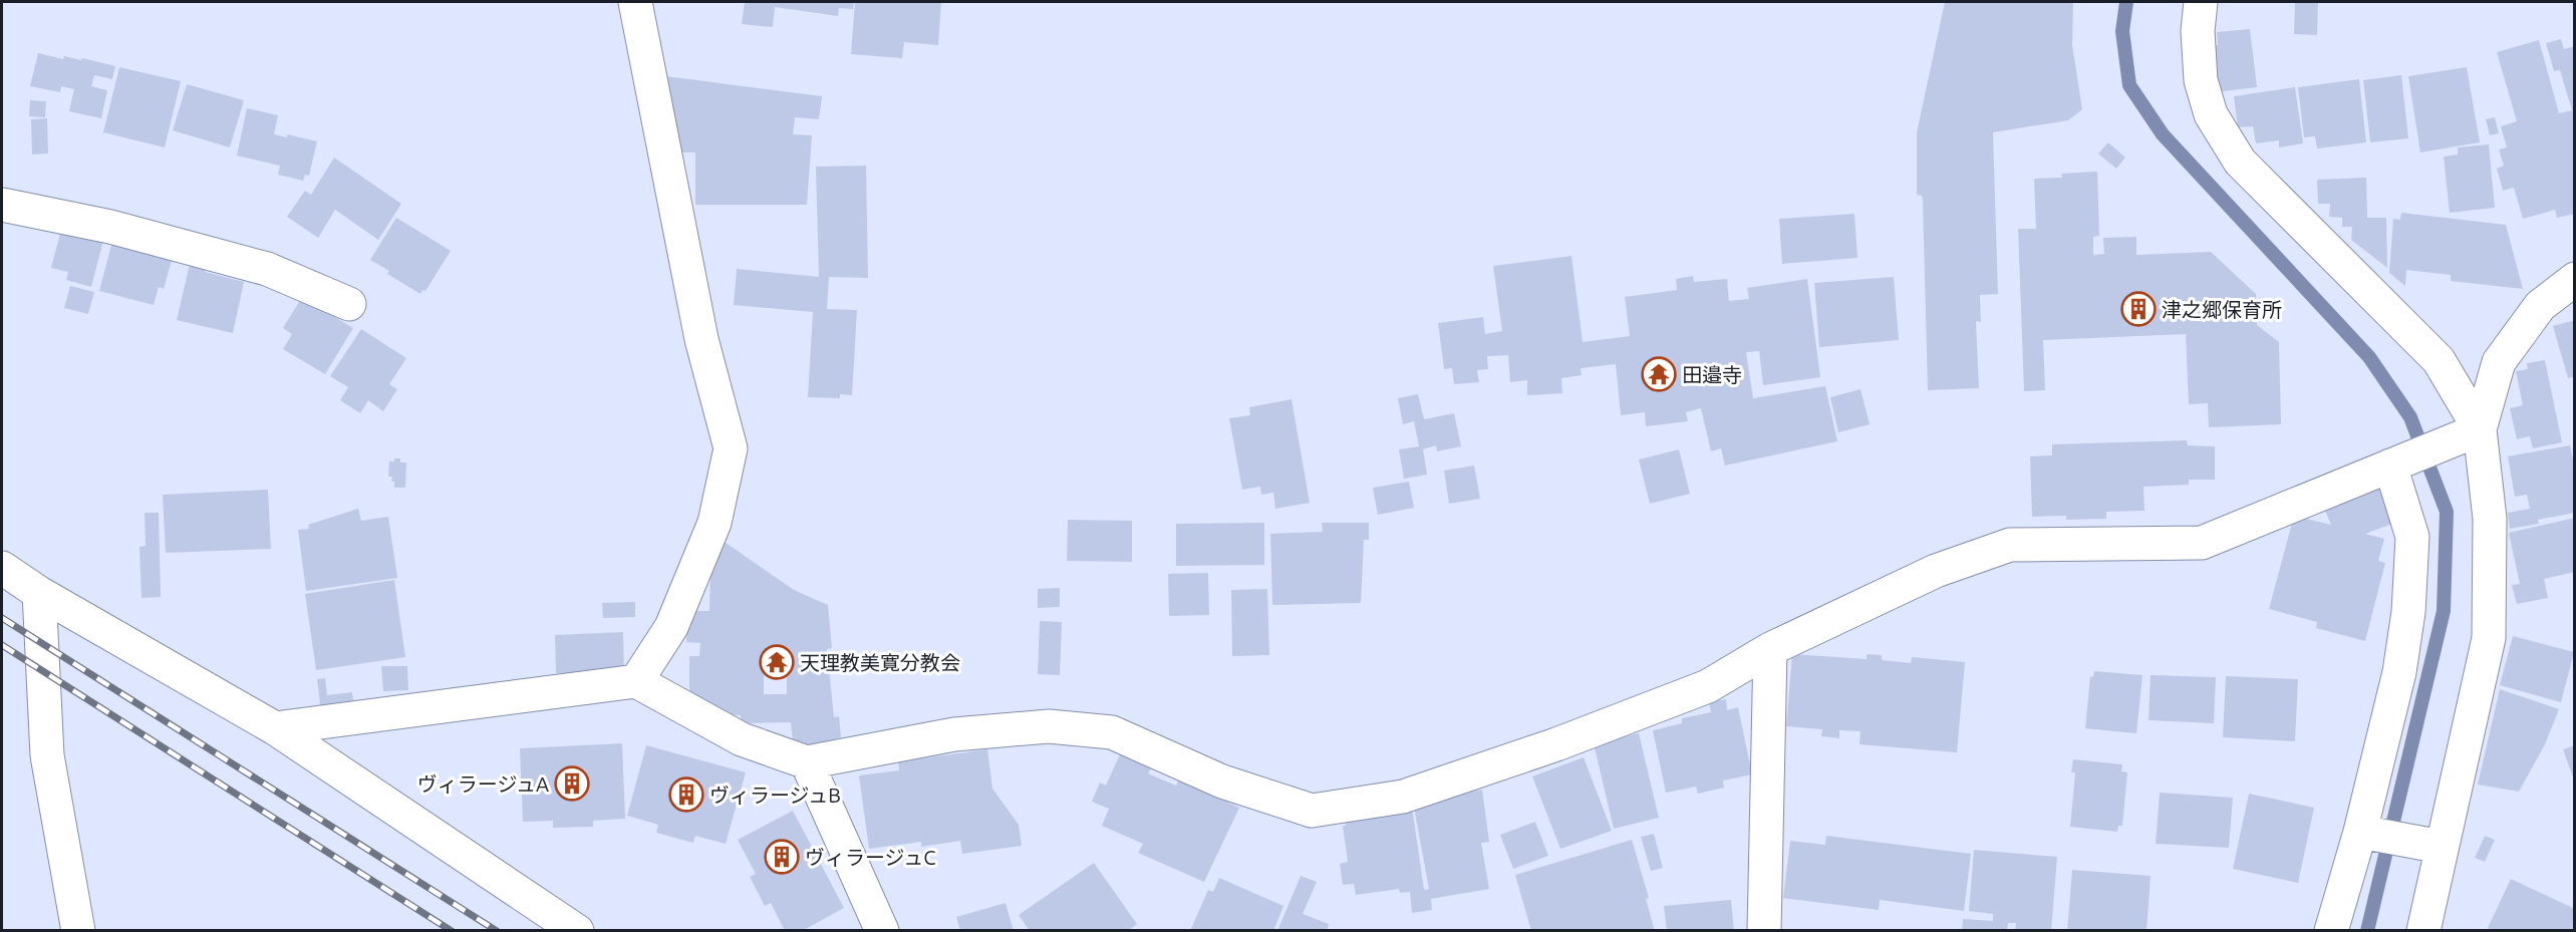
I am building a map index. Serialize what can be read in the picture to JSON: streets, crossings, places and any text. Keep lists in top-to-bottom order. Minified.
{"places":{"building":["津之郷保育所","ヴィラージュA","ヴィラージュB","ヴィラージュC"],"temple":["田邉寺","天理教美寛分教会"]}}
